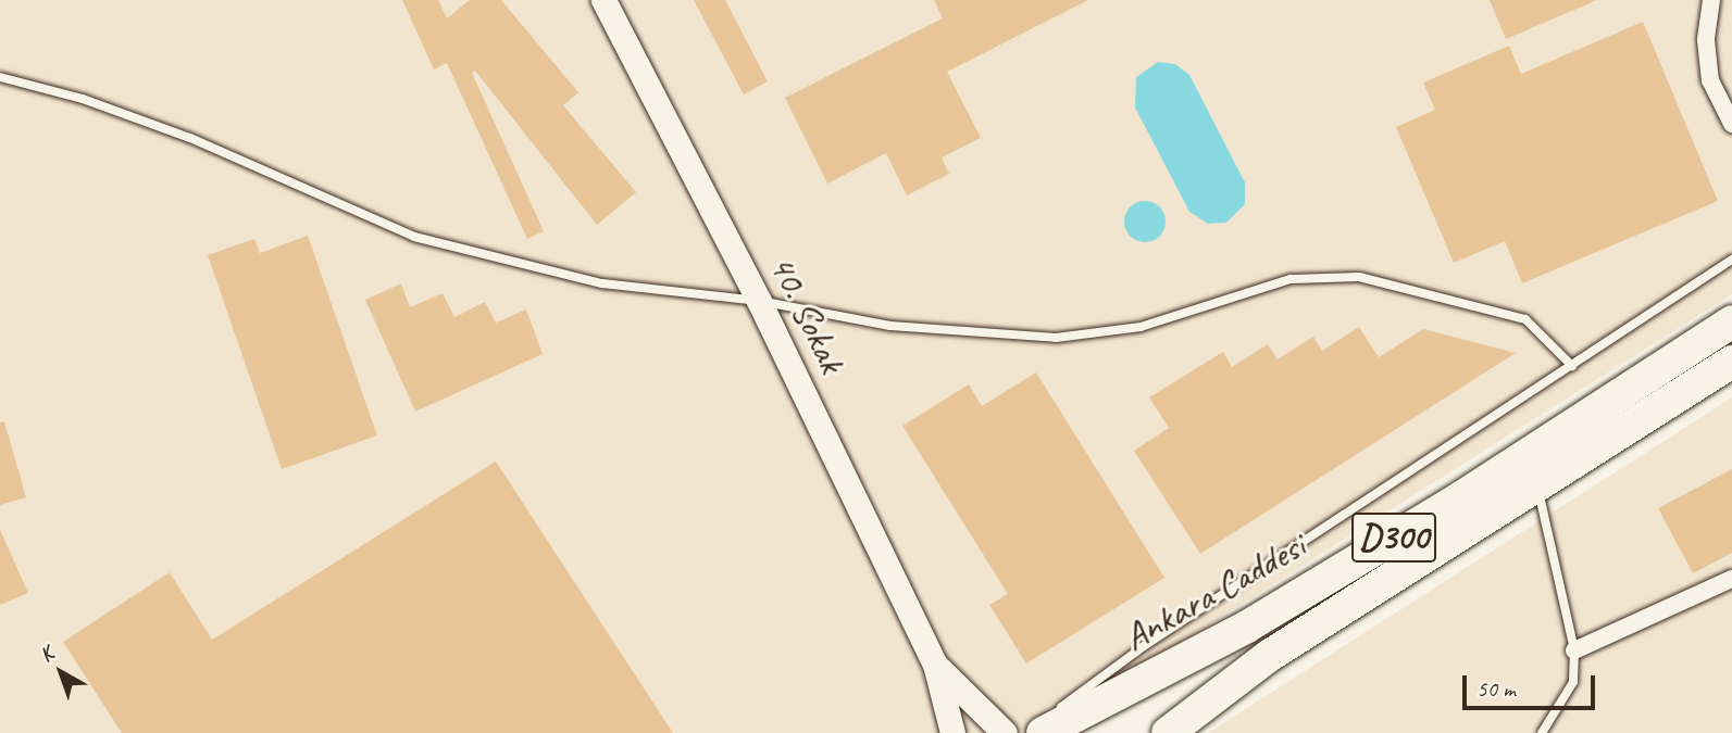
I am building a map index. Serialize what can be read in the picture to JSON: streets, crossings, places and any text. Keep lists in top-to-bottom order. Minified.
{"streets":{"highway":["D300","Ankara Caddesi"],"street":["40. Sokak"]},"scale_bar":"50 m","north":"top left"}
